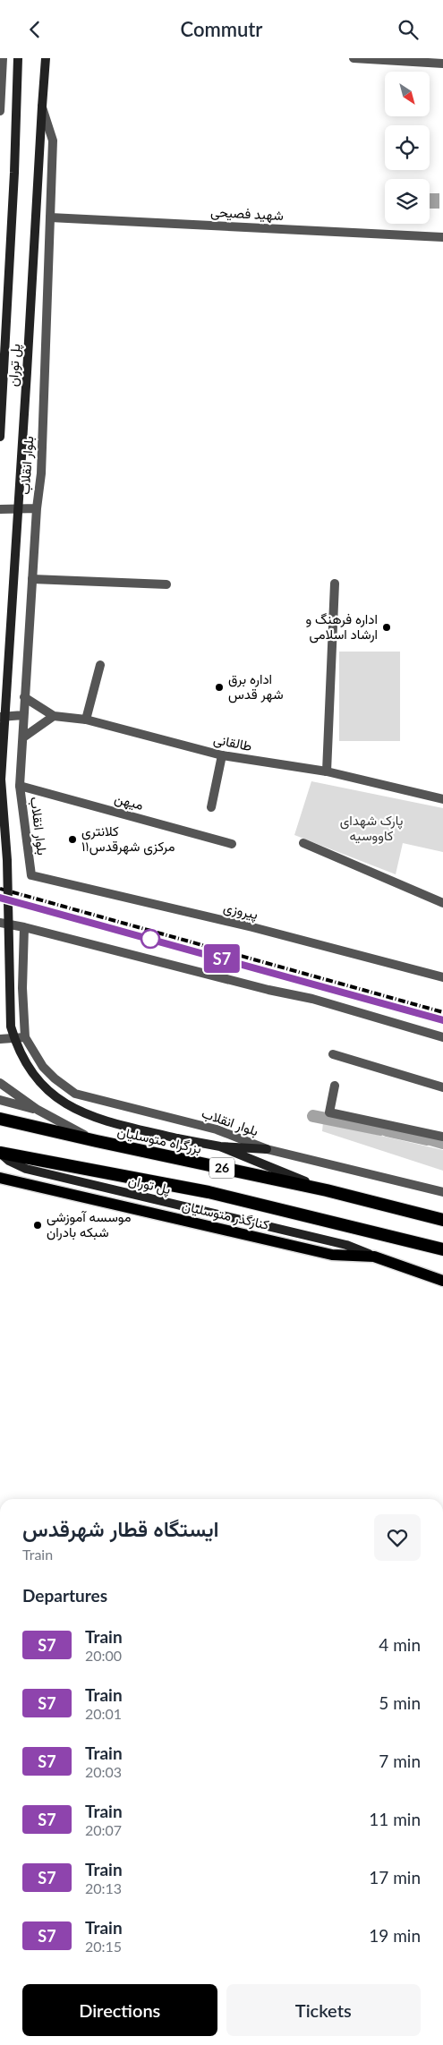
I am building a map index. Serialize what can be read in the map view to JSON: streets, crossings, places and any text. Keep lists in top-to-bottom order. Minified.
{"streets":{"highway":["بزرگراه متوسلیان","26"],"main road":["پل توران","بلوار انقلاب","کنارگذر متوسلیان"],"street":["شهید فصیحی","طالقانی","میهن","پیروزی"]},"crossings":[["شهید فصیحی","بلوار انقلاب"],["پل توران","بلوار انقلاب"],["پل توران","26"],["پل توران","کنارگذر متوسلیان"],["بلوار انقلاب","طالقانی"],["بلوار انقلاب","میهن"],["بلوار انقلاب","پیروزی"]],"parks":["پارک شهدای کاووسیه"],"places":["اداره فرهنگ و ارشاد اسلامی","اداره برق شهر قدس","کلانتری ۱۱مرکزی شهرقدس","موسسه آموزشی شبکه بادران"],"north":"bottom right","page":{"header":"Commutr","on_map":"S7","heading":[["ایستگاه قطار شهرقدس","Train"],"Departures"],"list":[{"mark":"S7","name":"Train","note":"20:00","value":"4 min"},{"mark":"S7","name":"Train","note":"20:01","value":"5 min"},{"mark":"S7","name":"Train","note":"20:03","value":"7 min"},{"mark":"S7","name":"Train","note":"20:07","value":"11 min"},{"mark":"S7","name":"Train","note":"20:13","value":"17 min"},{"mark":"S7","name":"Train","note":"20:15","value":"19 min"}],"buttons":["Directions","Tickets"]}}
